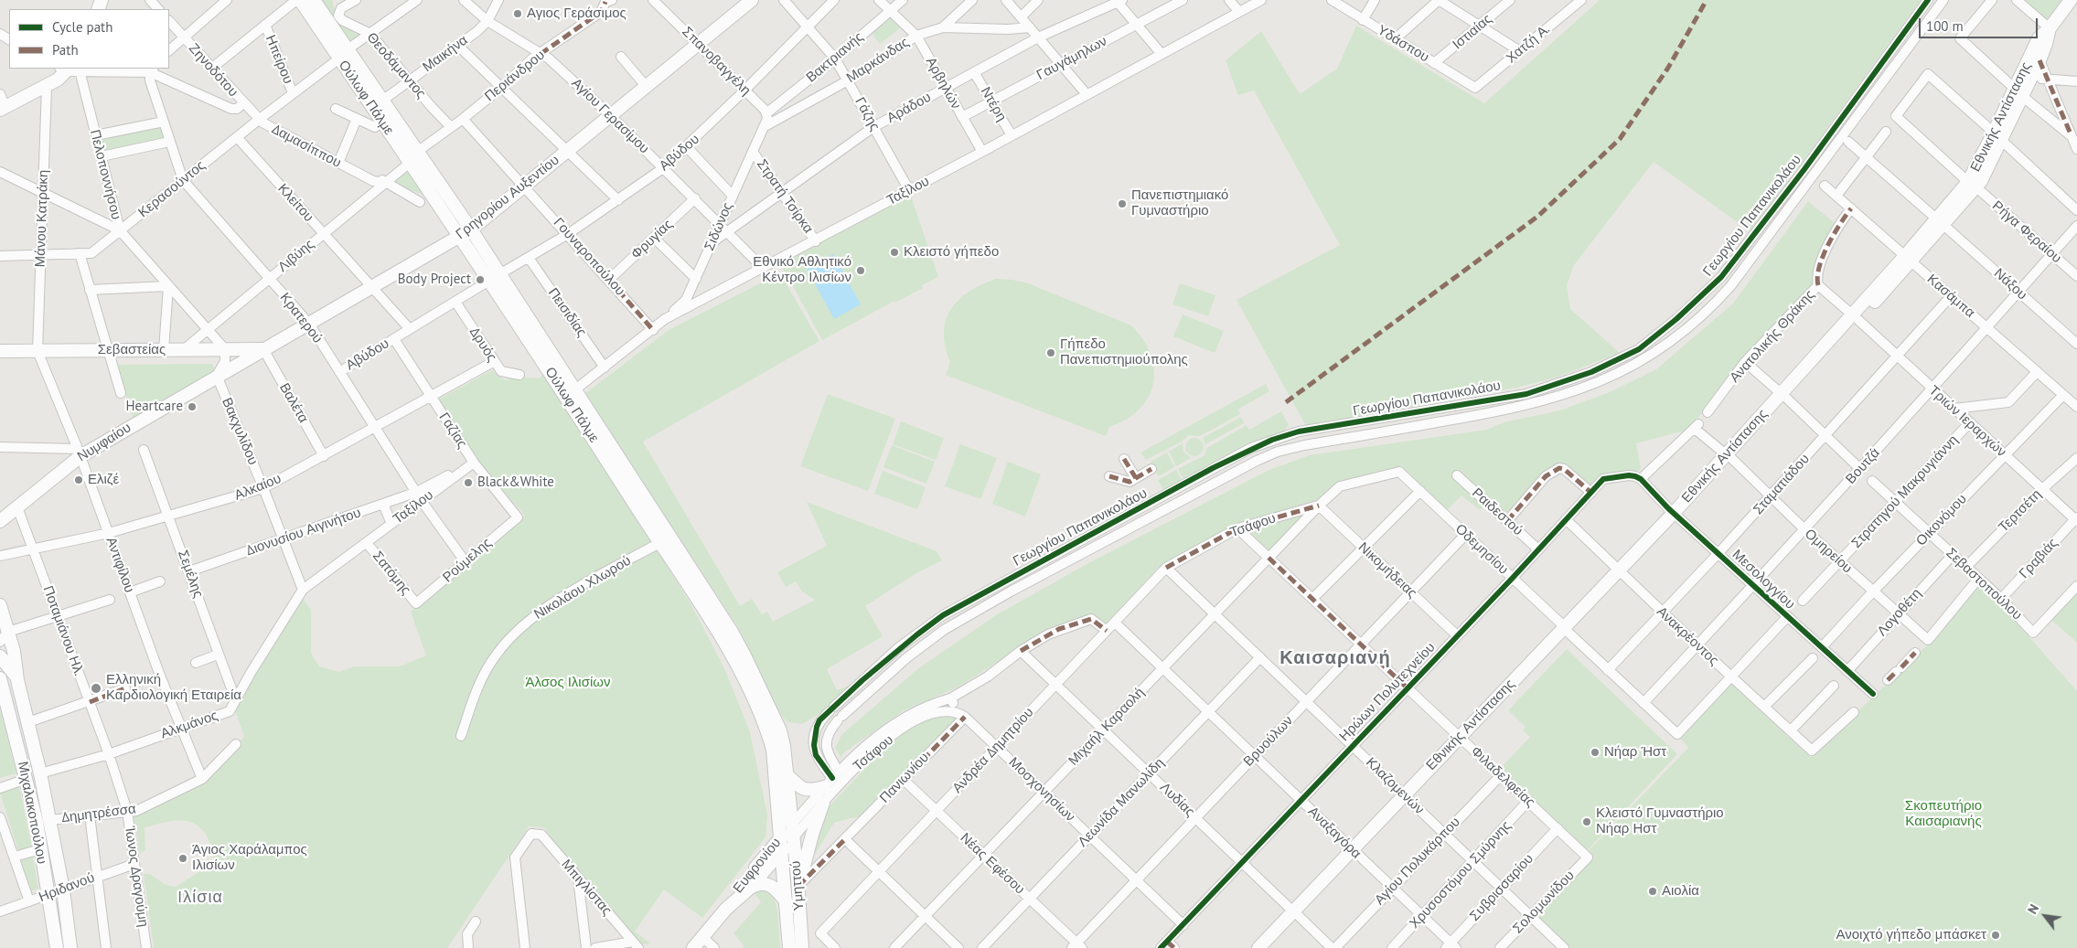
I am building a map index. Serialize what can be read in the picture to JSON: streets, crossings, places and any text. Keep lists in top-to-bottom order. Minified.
{"streets":{"main road":["Ούλωφ Πάλμε","Εθνικής Αντίστασης","Γρηγορίου Αυξεντίου","Σεβαστείας","Νυμφαίου","Μιχαλακοπούλου","Ευφρονίου","Υμηττού"],"street":["Ιστιαίας","Υδάσπου","Χατζή Α.","Μαικήνα","Βακτριανής","Γαυγάμηλων","Ηπείρου","Μαρκάνδας","Σπανοβαγγέλη","Θεοδάμαντος","Ζηνοδότου","Περιάνδρου","Αρβηλών","Ντέρη","Αράδου","Γάζης","Αγίου Γερασίμου","Δαμασίππου","Αβύδου","Πελοποννήσου","Κερασούντος","Ταξίλου","Στρατή Τσίρκα","Κλείτου","Γεωργίου Παπανικολάου","Μάνου Κατράκη","Σιδώνος","Ρήγα Φεραίου","Φρυγίας","Λιβύης","Γουναροπούλου","Νάξου","Κασάμπα","Πεισιδίας","Κρατερού","Ανατολικής Θράκης","Δρυός","Βαλέτα","Τριών Ιεραρχών","Γαζίας","Βακχυλίδου","Βουτζά","Σταματιάδου","Αλκαίου","Στρατηγού Μακρυγιάννη","Τερτσέτη","Ραιδεστού","Οικονόμου","Τσάφου","Διονυσίου Αιγινήτου","Οδεμησίου","Ομηρείου","Γραβιάς","Ρούμελης","Αντιφίλου","Νικομήδειας","Σατόμης","Σεμέλης","Μεσολογγίου","Σεβαστοπούλου","Νικολάου Χλωρού","Λογοθέτη","Ποταμιάνου Ηλ.","Ανακρέοντος","Ηρώων Πολυτεχνείου","Αλκμάνος","Μιχαήλ Καραολή","Βρυούλων","Ανδρέα Δημητρίου","Φιλαδελφείας","Πανιωνίου","Κλαζομενών","Μοσχονησίων","Λυδίας","Λεωνίδα Μανωλίδη","Δημητρέσσα","Αναξαγόρα","Αγίου Πολυκάρπου","Νέας Εφέσου","Χρυσοστόμου Σμύρνης","Ίωνος Δραγούμη","Ηριδανού","Μπιγλίστας","Συβρισσαρίου","Σολομωνίδου"]},"crossings":[["Ιστιαίας","Υδάσπου"],["Υδάσπου","Χατζή Α."],["Μαικήνα","Θεοδάμαντος"],["Μαικήνα","Ούλωφ Πάλμε"],["Μαικήνα","Αγίου Γερασίμου"],["Βακτριανής","Σπανοβαγγέλη"],["Βακτριανής","Αρβηλών"],["Βακτριανής","Γάζης"],["Γαυγάμηλων","Αρβηλών"],["Γαυγάμηλων","Ντέρη"],["Μαρκάνδας","Αρβηλών"],["Μαρκάνδας","Γάζης"],["Μαρκάνδας","Σιδώνος"],["Σπανοβαγγέλη","Αβύδου"],["Σπανοβαγγέλη","Γρηγορίου Αυξεντίου"],["Θεοδάμαντος","Περιάνδρου"],["Ζηνοδότου","Δαμασίππου"],["Ζηνοδότου","Κερασούντος"],["Περιάνδρου","Ούλωφ Πάλμε"],["Περιάνδρου","Αγίου Γερασίμου"],["Αρβηλών","Αράδου"],["Αρβηλών","Ταξίλου"],["Ούλωφ Πάλμε","Αβύδου"],["Ούλωφ Πάλμε","Ταξίλου"],["Ούλωφ Πάλμε","Γρηγορίου Αυξεντίου"],["Ούλωφ Πάλμε","Λιβύης"],["Ούλωφ Πάλμε","Τσάφου"],["Ούλωφ Πάλμε","Νικολάου Χλωρού"],["Ούλωφ Πάλμε","Ευφρονίου"],["Ούλωφ Πάλμε","Υμηττού"],["Ντέρη","Αράδου"],["Ντέρη","Ταξίλου"],["Αράδου","Γάζης"],["Αράδου","Αγίου Γερασίμου"],["Αράδου","Στρατή Τσίρκα"],["Αράδου","Σιδώνος"],["Γάζης","Αβύδου"],["Γάζης","Ταξίλου"],["Αγίου Γερασίμου","Αβύδου"],["Αγίου Γερασίμου","Ταξίλου"],["Αγίου Γερασίμου","Γρηγορίου Αυξεντίου"],["Αγίου Γερασίμου","Σιδώνος"],["Αγίου Γερασίμου","Φρυγίας"],["Εθνικής Αντίστασης","Ρήγα Φεραίου"],["Εθνικής Αντίστασης","Νάξου"],["Εθνικής Αντίστασης","Κασάμπα"],["Εθνικής Αντίστασης","Τριών Ιεραρχών"],["Εθνικής Αντίστασης","Οδεμησίου"],["Εθνικής Αντίστασης","Ομηρείου"],["Εθνικής Αντίστασης","Μεσολογγίου"],["Εθνικής Αντίστασης","Ανακρέοντος"],["Εθνικής Αντίστασης","Φιλαδελφείας"],["Εθνικής Αντίστασης","Κλαζομενών"],["Εθνικής Αντίστασης","Λυδίας"],["Εθνικής Αντίστασης","Αναξαγόρα"],["Δαμασίππου","Κερασούντος"],["Δαμασίππου","Λιβύης"],["Αβύδου","Κλείτου"],["Αβύδου","Γουναροπούλου"],["Αβύδου","Πεισιδίας"],["Αβύδου","Κρατερού"],["Αβύδου","Δρυός"],["Αβύδου","Γαζίας"],["Πελοποννήσου","Κερασούντος"],["Πελοποννήσου","Λιβύης"],["Πελοποννήσου","Σεβαστείας"],["Κερασούντος","Κλείτου"],["Κερασούντος","Μάνου Κατράκη"],["Κερασούντος","Κρατερού"],["Ταξίλου","Στρατή Τσίρκα"],["Ταξίλου","Σιδώνος"],["Ταξίλου","Γουναροπούλου"],["Ταξίλου","Πεισιδίας"],["Ταξίλου","Κρατερού"],["Ταξίλου","Γαζίας"],["Ταξίλου","Βακχυλίδου"],["Ταξίλου","Διονυσίου Αιγινήτου"],["Ταξίλου","Σατόμης"],["Ταξίλου","Αλκμάνος"],["Στρατή Τσίρκα","Σιδώνος"],["Γρηγορίου Αυξεντίου","Κλείτου"],["Γρηγορίου Αυξεντίου","Γουναροπούλου"],["Γρηγορίου Αυξεντίου","Κρατερού"],["Γρηγορίου Αυξεντίου","Σεβαστείας"],["Γρηγορίου Αυξεντίου","Βαλέτα"],["Γρηγορίου Αυξεντίου","Βακχυλίδου"],["Γρηγορίου Αυξεντίου","Νυμφαίου"],["Κλείτου","Λιβύης"],["Γεωργίου Παπανικολάου","Τσάφου"],["Μάνου Κατράκη","Σεβαστείας"],["Μάνου Κατράκη","Αντιφίλου"],["Ρήγα Φεραίου","Βουτζά"],["Φρυγίας","Γουναροπούλου"],["Λιβύης","Κρατερού"],["Λιβύης","Σεβαστείας"],["Νάξου","Βουτζά"],["Κασάμπα","Ανατολικής Θράκης"],["Κασάμπα","Βουτζά"],["Κασάμπα","Σταματιάδου"],["Κασάμπα","Οικονόμου"],["Κρατερού","Αλκαίου"],["Κρατερού","Διονυσίου Αιγινήτου"],["Κρατερού","Ρούμελης"],["Ανατολικής Θράκης","Τριών Ιεραρχών"],["Δρυός","Αλκαίου"],["Σεβαστείας","Βαλέτα"],["Σεβαστείας","Αντιφίλου"],["Βαλέτα","Αλκαίου"],["Τριών Ιεραρχών","Βουτζά"],["Τριών Ιεραρχών","Σταματιάδου"],["Τριών Ιεραρχών","Στρατηγού Μακρυγιάννη"],["Τριών Ιεραρχών","Τερτσέτη"],["Τριών Ιεραρχών","Οικονόμου"],["Τριών Ιεραρχών","Γραβιάς"],["Γαζίας","Αλκαίου"],["Γαζίας","Ρούμελης"],["Βακχυλίδου","Νυμφαίου"],["Βακχυλίδου","Αλκαίου"],["Βακχυλίδου","Διονυσίου Αιγινήτου"],["Βακχυλίδου","Αλκμάνος"],["Νυμφαίου","Αντιφίλου"],["Νυμφαίου","Ποταμιάνου Ηλ."],["Βουτζά","Οδεμησίου"],["Βουτζά","Ομηρείου"],["Βουτζά","Μεσολογγίου"],["Βουτζά","Ανακρέοντος"],["Σταματιάδου","Οδεμησίου"],["Σταματιάδου","Ομηρείου"],["Σταματιάδου","Μεσολογγίου"],["Σταματιάδου","Ανακρέοντος"],["Αλκαίου","Αντιφίλου"],["Αλκαίου","Σεμέλης"],["Αλκαίου","Ποταμιάνου Ηλ."],["Στρατηγού Μακρυγιάννη","Ομηρείου"],["Στρατηγού Μακρυγιάννη","Σεβαστοπούλου"],["Τερτσέτη","Σεβαστοπούλου"],["Ραιδεστού","Ηρώων Πολυτεχνείου"],["Οικονόμου","Ομηρείου"],["Οικονόμου","Μεσολογγίου"],["Οικονόμου","Σεβαστοπούλου"],["Τσάφου","Νικομήδειας"],["Τσάφου","Μιχαήλ Καραολή"],["Τσάφου","Ανδρέα Δημητρίου"],["Τσάφου","Φιλαδελφείας"],["Τσάφου","Πανιωνίου"],["Τσάφου","Κλαζομενών"],["Τσάφου","Μοσχονησίων"],["Τσάφου","Λυδίας"],["Τσάφου","Ευφρονίου"],["Τσάφου","Υμηττού"],["Διονυσίου Αιγινήτου","Σεμέλης"],["Οδεμησίου","Ανακρέοντος"],["Οδεμησίου","Ηρώων Πολυτεχνείου"],["Οδεμησίου","Μιχαήλ Καραολή"],["Οδεμησίου","Βρυούλων"],["Ομηρείου","Μεσολογγίου"],["Ομηρείου","Σεβαστοπούλου"],["Ομηρείου","Λογοθέτη"],["Ομηρείου","Ηρώων Πολυτεχνείου"],["Γραβιάς","Σεβαστοπούλου"],["Ρούμελης","Σατόμης"],["Αντιφίλου","Αλκμάνος"],["Αντιφίλου","Δημητρέσσα"],["Νικομήδειας","Ηρώων Πολυτεχνείου"],["Νικομήδειας","Μιχαήλ Καραολή"],["Νικομήδειας","Βρυούλων"],["Σεμέλης","Αλκμάνος"],["Μεσολογγίου","Λογοθέτη"],["Μεσολογγίου","Ηρώων Πολυτεχνείου"],["Σεβαστοπούλου","Λογοθέτη"],["Ποταμιάνου Ηλ.","Αλκμάνος"],["Ποταμιάνου Ηλ.","Ίωνος Δραγούμη"],["Ανακρέοντος","Ηρώων Πολυτεχνείου"],["Ηρώων Πολυτεχνείου","Φιλαδελφείας"],["Ηρώων Πολυτεχνείου","Κλαζομενών"],["Ηρώων Πολυτεχνείου","Μοσχονησίων"],["Ηρώων Πολυτεχνείου","Λυδίας"],["Ηρώων Πολυτεχνείου","Αναξαγόρα"],["Αλκμάνος","Μιχαλακοπούλου"],["Αλκμάνος","Ίωνος Δραγούμη"],["Μιχαήλ Καραολή","Φιλαδελφείας"],["Μιχαήλ Καραολή","Κλαζομενών"],["Μιχαήλ Καραολή","Μοσχονησίων"],["Μιχαήλ Καραολή","Λυδίας"],["Μιχαήλ Καραολή","Αναξαγόρα"],["Μιχαήλ Καραολή","Νέας Εφέσου"],["Βρυούλων","Φιλαδελφείας"],["Βρυούλων","Κλαζομενών"],["Βρυούλων","Μοσχονησίων"],["Βρυούλων","Λυδίας"],["Βρυούλων","Αναξαγόρα"],["Βρυούλων","Νέας Εφέσου"],["Ανδρέα Δημητρίου","Κλαζομενών"],["Ανδρέα Δημητρίου","Μοσχονησίων"],["Ανδρέα Δημητρίου","Λυδίας"],["Ανδρέα Δημητρίου","Αναξαγόρα"],["Ανδρέα Δημητρίου","Νέας Εφέσου"],["Φιλαδελφείας","Αγίου Πολυκάρπου"],["Φιλαδελφείας","Χρυσοστόμου Σμύρνης"],["Φιλαδελφείας","Συβρισσαρίου"],["Φιλαδελφείας","Σολομωνίδου"],["Πανιωνίου","Μοσχονησίων"],["Πανιωνίου","Νέας Εφέσου"],["Πανιωνίου","Υμηττού"],["Κλαζομενών","Λεωνίδα Μανωλίδη"],["Κλαζομενών","Αγίου Πολυκάρπου"],["Κλαζομενών","Χρυσοστόμου Σμύρνης"],["Κλαζομενών","Συβρισσαρίου"],["Κλαζομενών","Σολομωνίδου"],["Μοσχονησίων","Λεωνίδα Μανωλίδη"],["Λυδίας","Λεωνίδα Μανωλίδη"],["Λυδίας","Αγίου Πολυκάρπου"],["Λεωνίδα Μανωλίδη","Αναξαγόρα"],["Λεωνίδα Μανωλίδη","Νέας Εφέσου"],["Μιχαλακοπούλου","Δημητρέσσα"],["Μιχαλακοπούλου","Ηριδανού"],["Δημητρέσσα","Ίωνος Δραγούμη"],["Αναξαγόρα","Αγίου Πολυκάρπου"],["Αναξαγόρα","Χρυσοστόμου Σμύρνης"],["Αναξαγόρα","Συβρισσαρίου"],["Ευφρονίου","Υμηττού"],["Ίωνος Δραγούμη","Ηριδανού"]],"districts":["Καισαριανή","Iλίσια"],"parks":["Άλσος Ιλισίων","Σκοπευτήριο Καισαριανής"],"places":["Αγιος Γεράσιμος","Πανεπιστημιακό Γυμναστήριο","Κλειστό γήπεδο","Εθνικό Αθλητικό Κέντρο Ιλισίων","Body Project","Γήπεδο Πανεπιστημιούπολης","Heartcare","Ελιζέ","Black&White","Ελληνική Καρδιολογική Εταιρεία","Νήαρ Ήστ","Κλειστό Γυμναστήριο Νήαρ Ηστ","Άγιος Χαράλαμπος Ιλισίων","Αιολία","Ανοιχτό γήπεδο μπάσκετ"],"legend":["Cycle path","Path"],"scale_bar":"100 m","north":"top left"}
